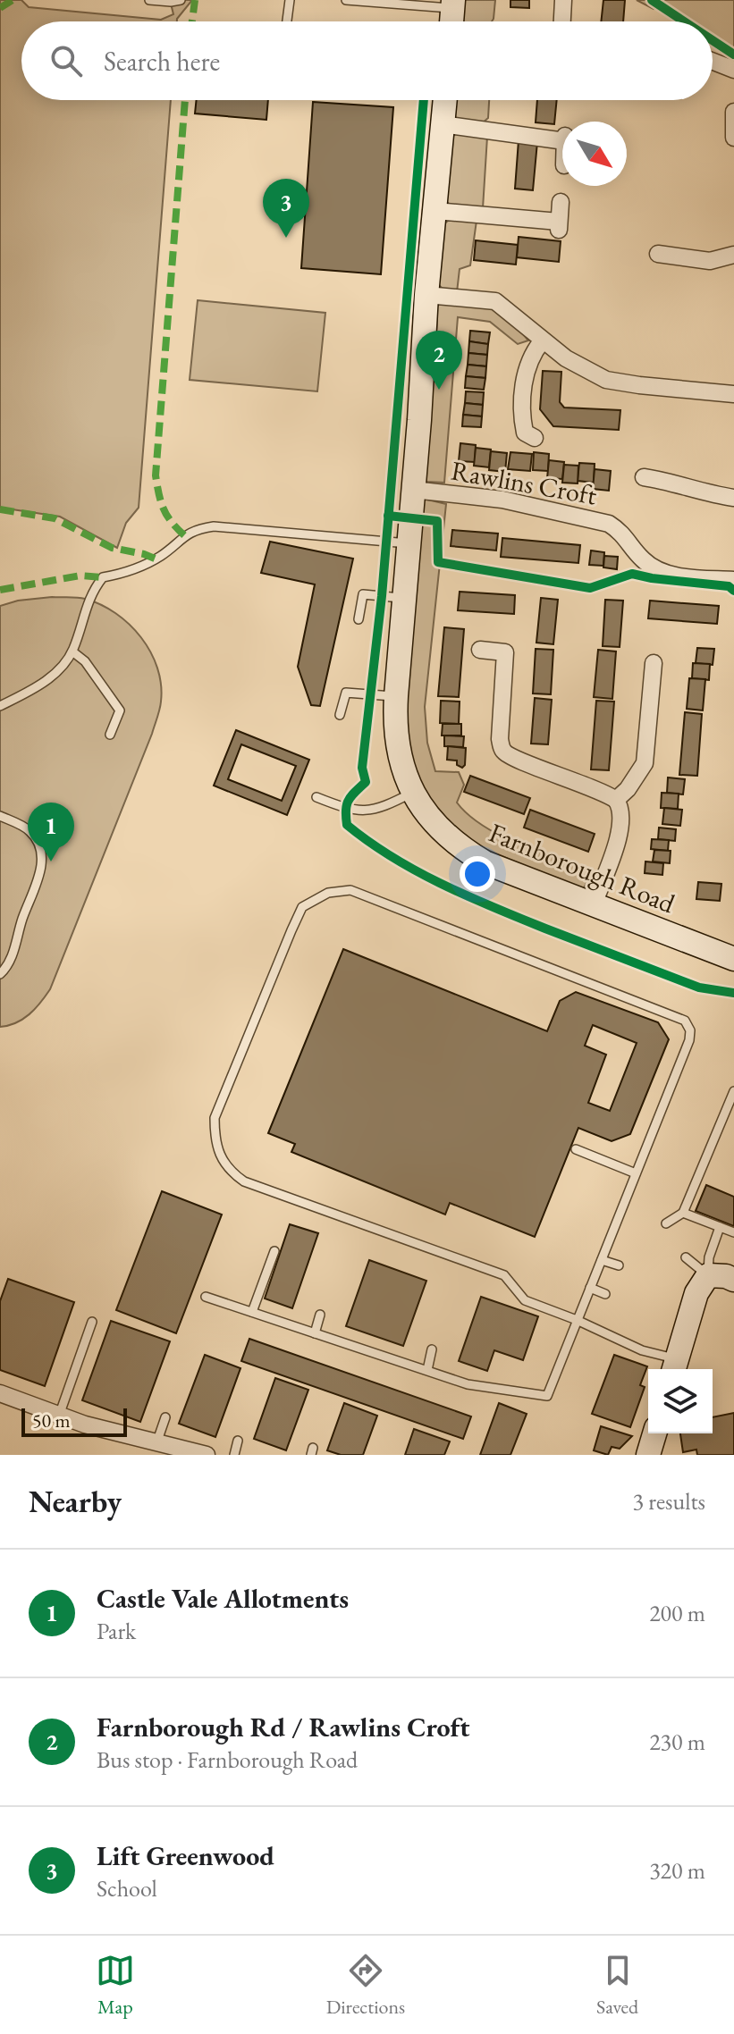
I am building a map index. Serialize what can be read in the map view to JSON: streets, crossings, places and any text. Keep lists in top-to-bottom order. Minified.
{"streets":{"street":["Rawlins Croft","Farnborough Road"]},"crossings":[["Rawlins Croft","Farnborough Road"]],"scale_bar":"50 m","north":"bottom right","page":{"search":"Search here","pins":["3","2","1"],"scale":"50 m","heading":["Nearby","3 results"],"list":[{"mark":"1","name":"Castle Vale Allotments","note":"Park","value":"200 m"},{"mark":"2","name":"Farnborough Rd / Rawlins Croft","note":"Bus stop · Farnborough Road","value":"230 m"},{"mark":"3","name":"Lift Greenwood","note":"School","value":"320 m"}],"nav":["Map","Directions","Saved"]}}
